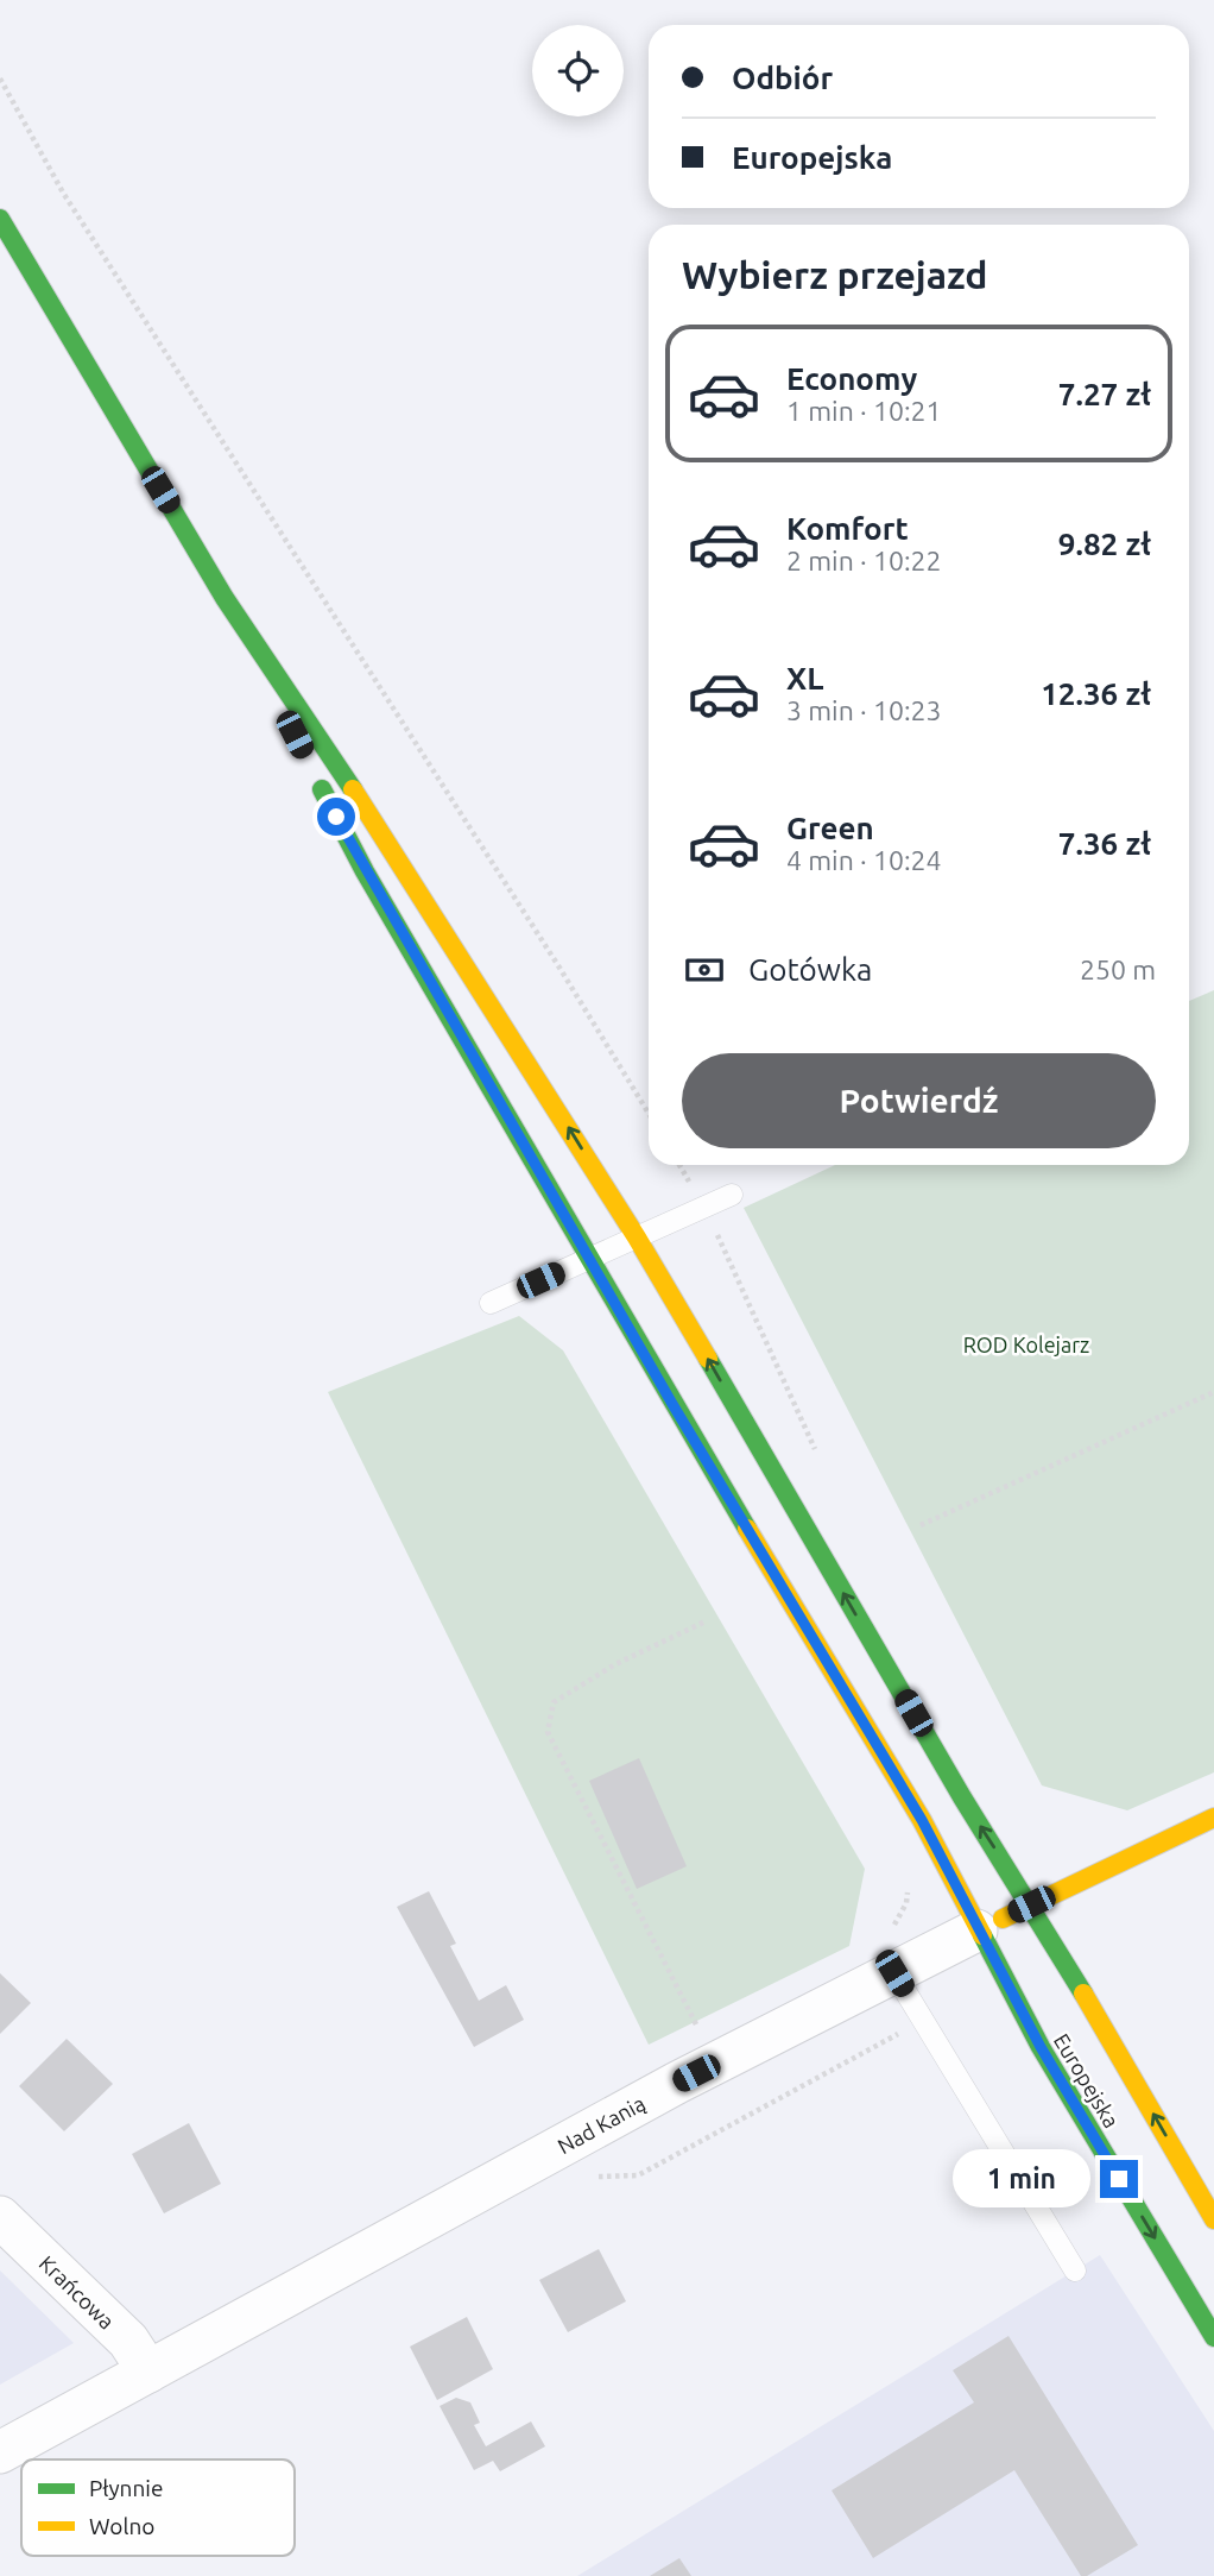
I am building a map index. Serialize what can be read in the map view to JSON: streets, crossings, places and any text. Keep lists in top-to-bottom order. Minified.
{"streets":{"street":["Europejska","Nad Kanią","Krańcowa"]},"crossings":[["Europejska","Nad Kanią"],["Nad Kanią","Krańcowa"]],"parks":["ROD Kolejarz"],"legend":["Płynnie","Wolno"],"page":{"banner":["Odbiór","Europejska"],"heading":"Wybierz przejazd","list":[{"name":"Economy","note":"1 min · 10:21","value":"7.27 zł"},{"name":"Komfort","note":"2 min · 10:22","value":"9.82 zł"},{"name":"XL","note":"3 min · 10:23","value":"12.36 zł"},{"name":"Green","note":"4 min · 10:24","value":"7.36 zł"}],"pay":["Gotówka","250 m"],"buttons":"Potwierdź","bubble":"1 min"}}
